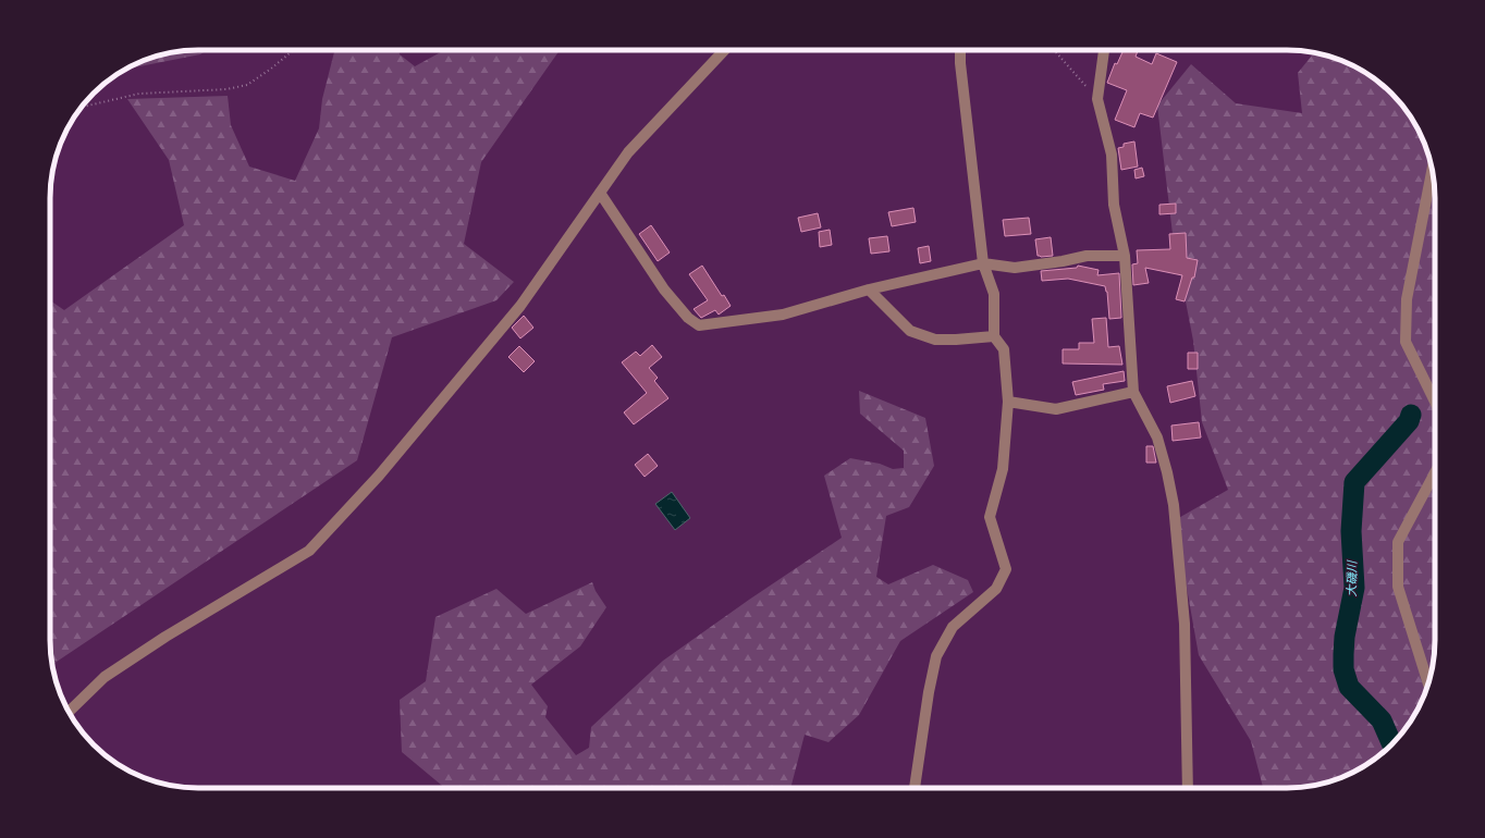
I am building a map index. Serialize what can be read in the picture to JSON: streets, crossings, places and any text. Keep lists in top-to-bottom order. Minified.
{"water":["大磯川"]}
